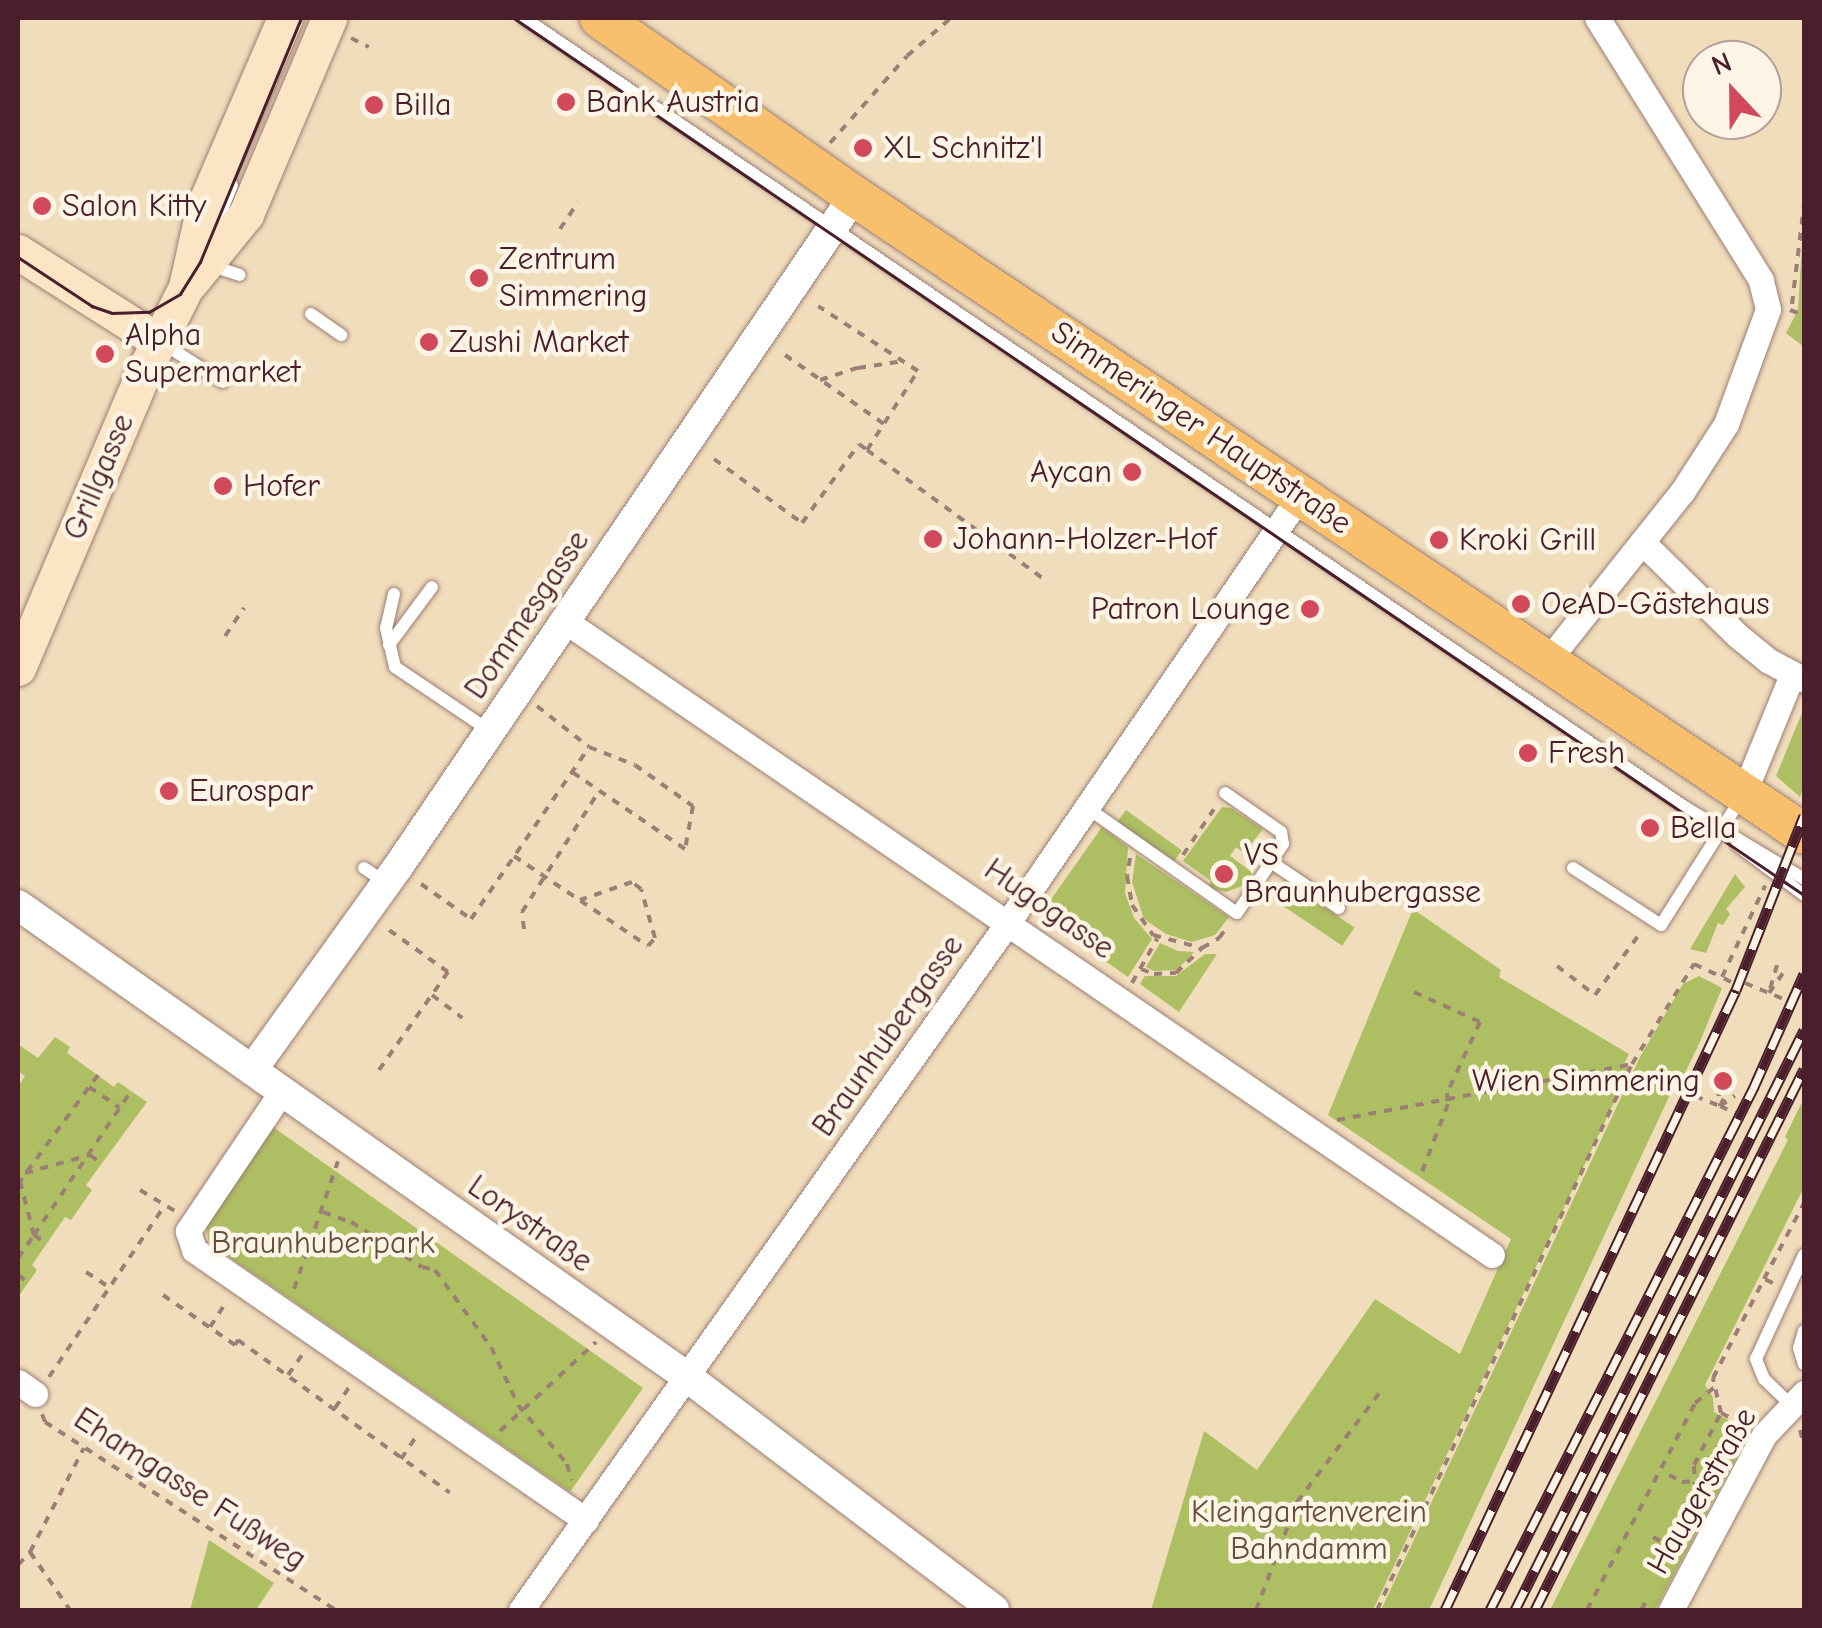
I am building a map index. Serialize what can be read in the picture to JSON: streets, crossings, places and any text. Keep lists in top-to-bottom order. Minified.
{"streets":{"main road":["Simmeringer Hauptstraße","Grillgasse"],"street":["Dommesgasse","Hugogasse","Braunhubergasse","Lorystraße","Haugerstraße"],"path":["Ehamgasse Fußweg"]},"crossings":[["Simmeringer Hauptstraße","Dommesgasse"],["Simmeringer Hauptstraße","Braunhubergasse"],["Dommesgasse","Hugogasse"],["Dommesgasse","Lorystraße"],["Hugogasse","Braunhubergasse"],["Braunhubergasse","Lorystraße"]],"parks":["Braunhuberpark","Kleingartenverein Bahndamm"],"places":["Bank Austria","Billa","XL Schnitz'l","Salon Kitty","Zentrum Simmering","Zushi Market","Alpha Supermarket","Aycan","Hofer","Johann-Holzer-Hof","Kroki Grill","OeAD-Gästehaus","Patron Lounge","Fresh","Eurospar","Bella","VS Braunhubergasse","Wien Simmering"],"north":"top"}
